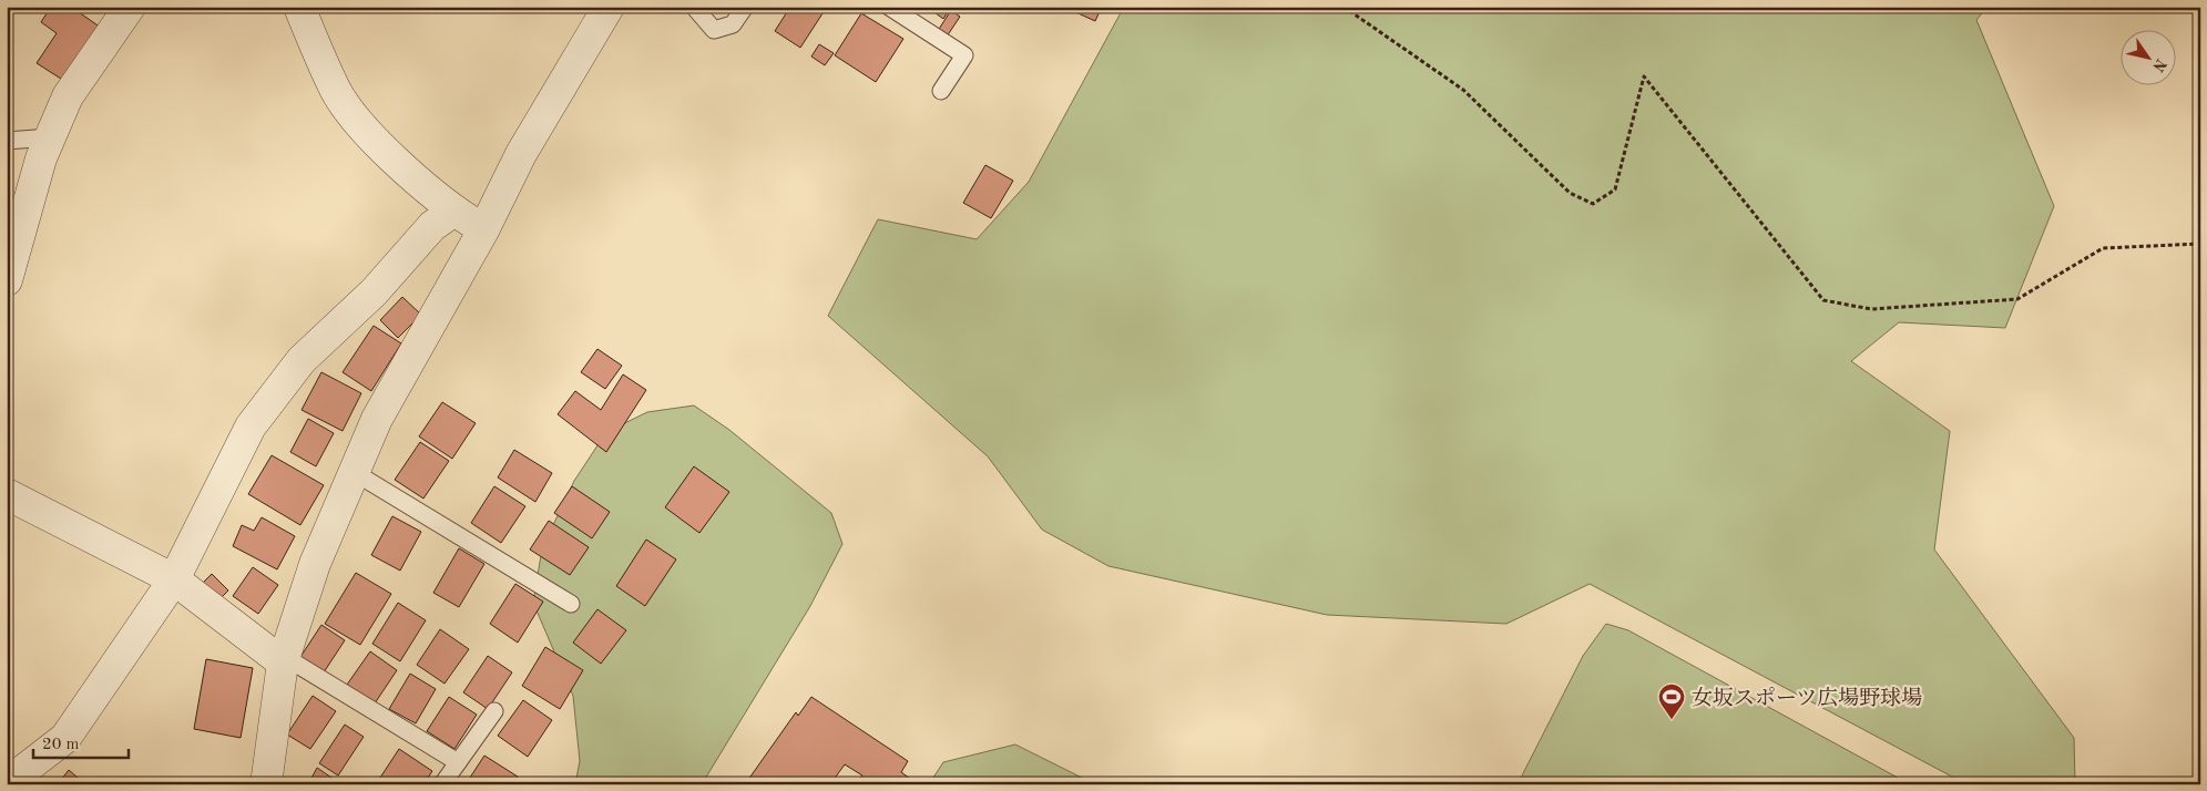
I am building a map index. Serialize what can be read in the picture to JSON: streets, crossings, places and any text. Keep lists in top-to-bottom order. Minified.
{"places":{"sports":["女坂スポーツ広場野球場"]},"scale_bar":"20 m","north":"bottom right"}
